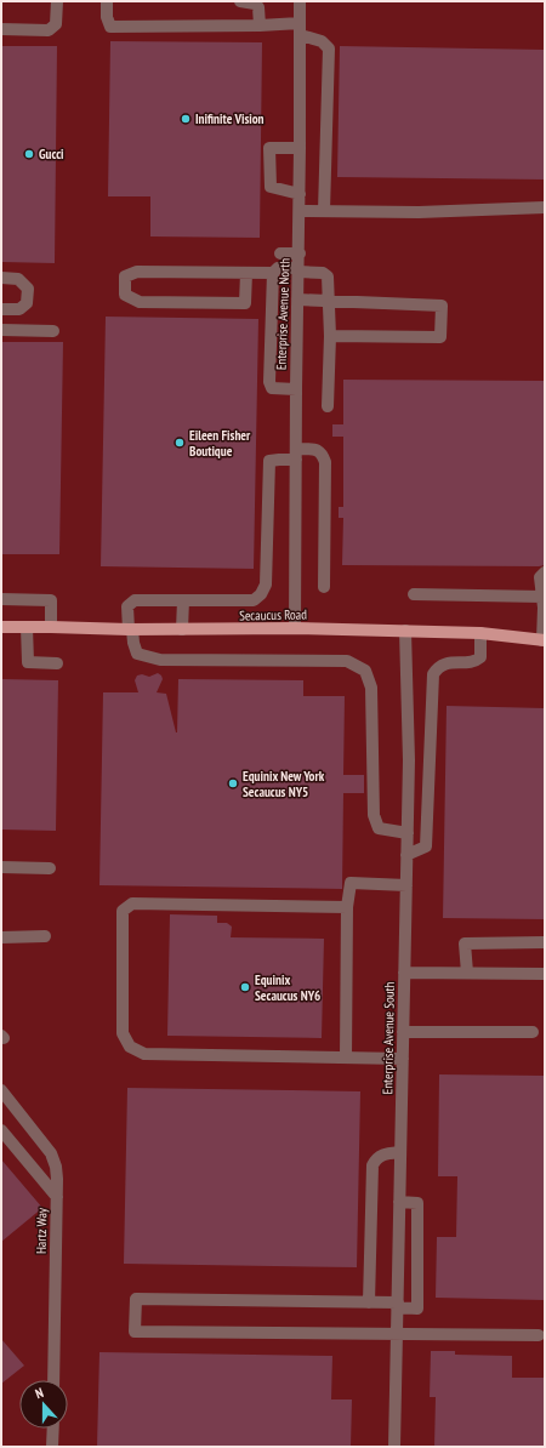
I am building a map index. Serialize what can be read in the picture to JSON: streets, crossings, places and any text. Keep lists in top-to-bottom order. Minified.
{"streets":{"main road":["Secaucus Road"],"street":["Enterprise Avenue North","Enterprise Avenue South","Hartz Way"]},"crossings":[["Enterprise Avenue North","Secaucus Road"],["Secaucus Road","Enterprise Avenue South"]],"places":["Inifinite Vision","Gucci","Eileen Fisher Boutique","Equinix New York Secaucus NY5","Equinix Secaucus NY6"],"north":"top"}
